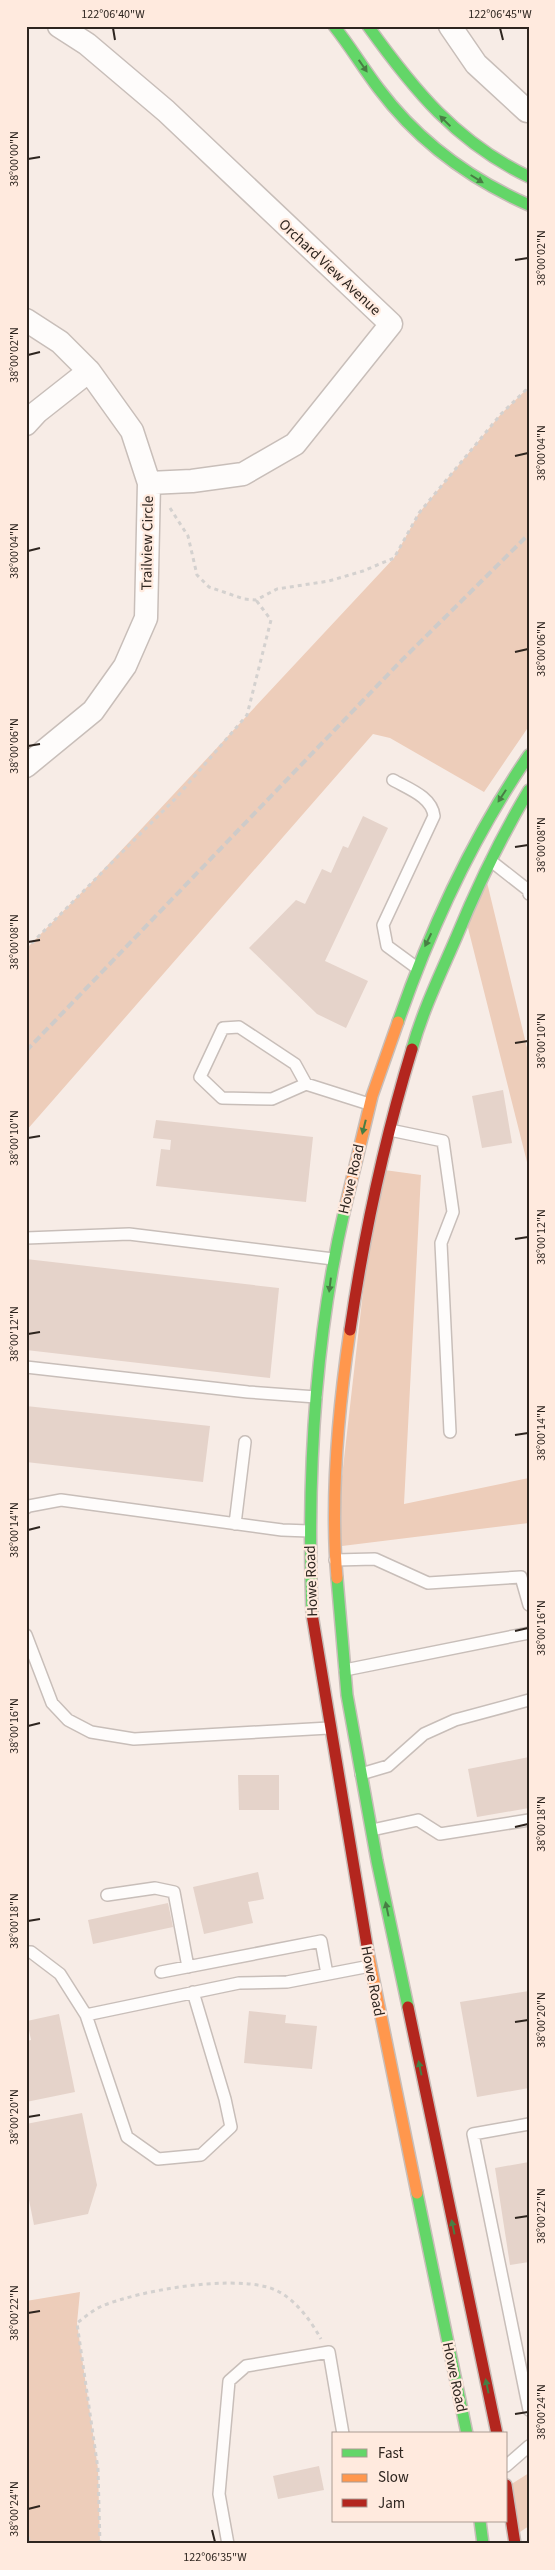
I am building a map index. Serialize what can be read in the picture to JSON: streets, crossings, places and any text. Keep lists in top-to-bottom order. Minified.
{"streets":{"street":["Orchard View Avenue","Trailview Circle","Howe Road"]},"crossings":[["Orchard View Avenue","Trailview Circle"]],"legend":["Fast","Slow","Jam"],"coordinates":["122°06'40\"W","122°06'45\"W","38°00'00\"N","38°00'02\"N","38°00'04\"N","38°00'06\"N","38°00'08\"N","38°00'10\"N","38°00'12\"N","38°00'14\"N","38°00'16\"N","38°00'18\"N","38°00'20\"N","38°00'22\"N","38°00'24\"N","122°06'35\"W"]}
